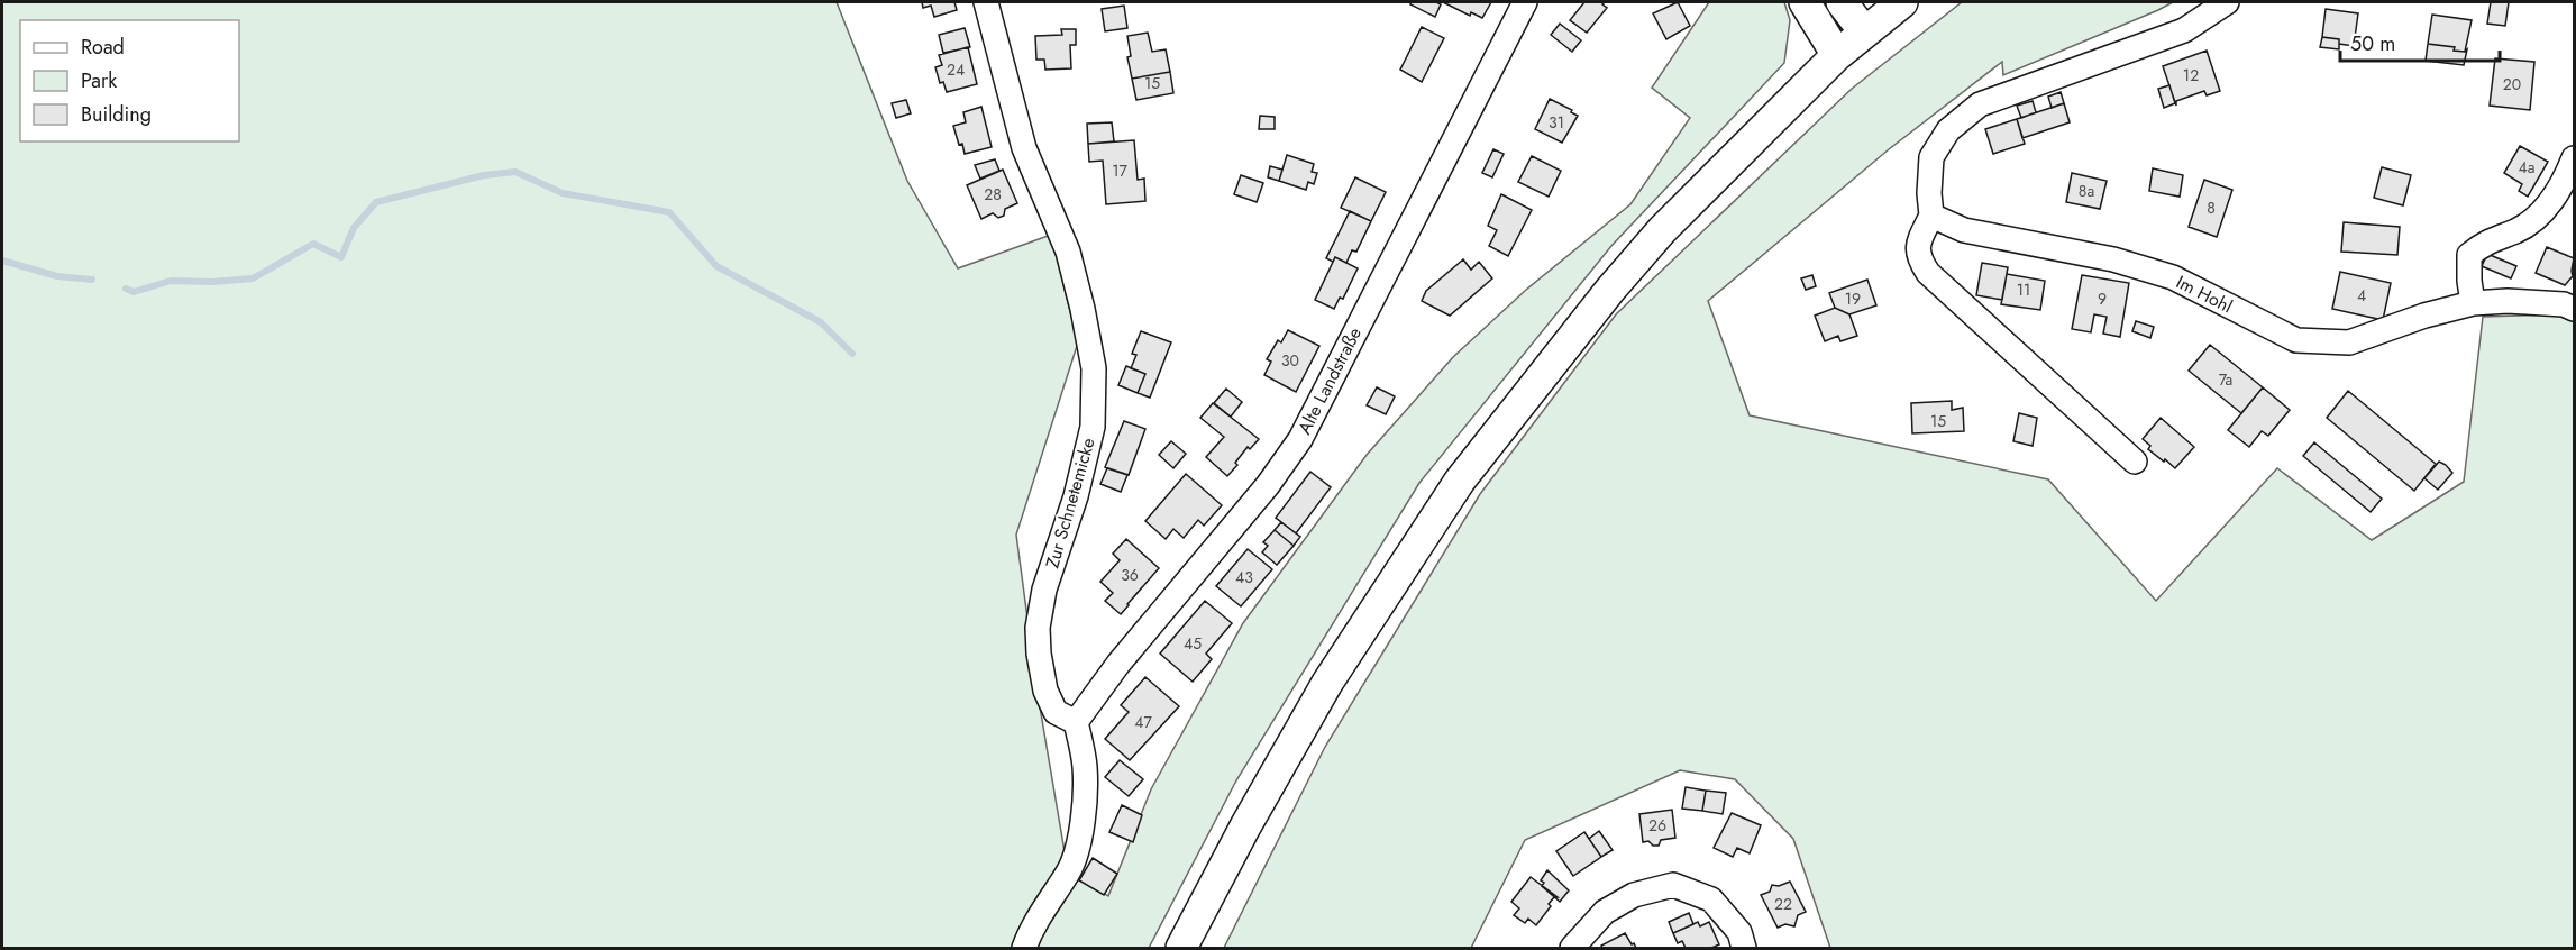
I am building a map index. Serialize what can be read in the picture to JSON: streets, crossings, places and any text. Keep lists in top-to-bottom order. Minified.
{"streets":{"street":["Im Hohl","Alte Landstraße","Zur Schnetemicke"]},"crossings":[["Alte Landstraße","Zur Schnetemicke"]],"house_numbers":["24","12","15","20","31","4a","17","8a","28","8","11","4","19","9","30","7a","15","36","43","45","47","26","22"],"legend":["Road","Park","Building"],"scale_bar":"50 m"}
